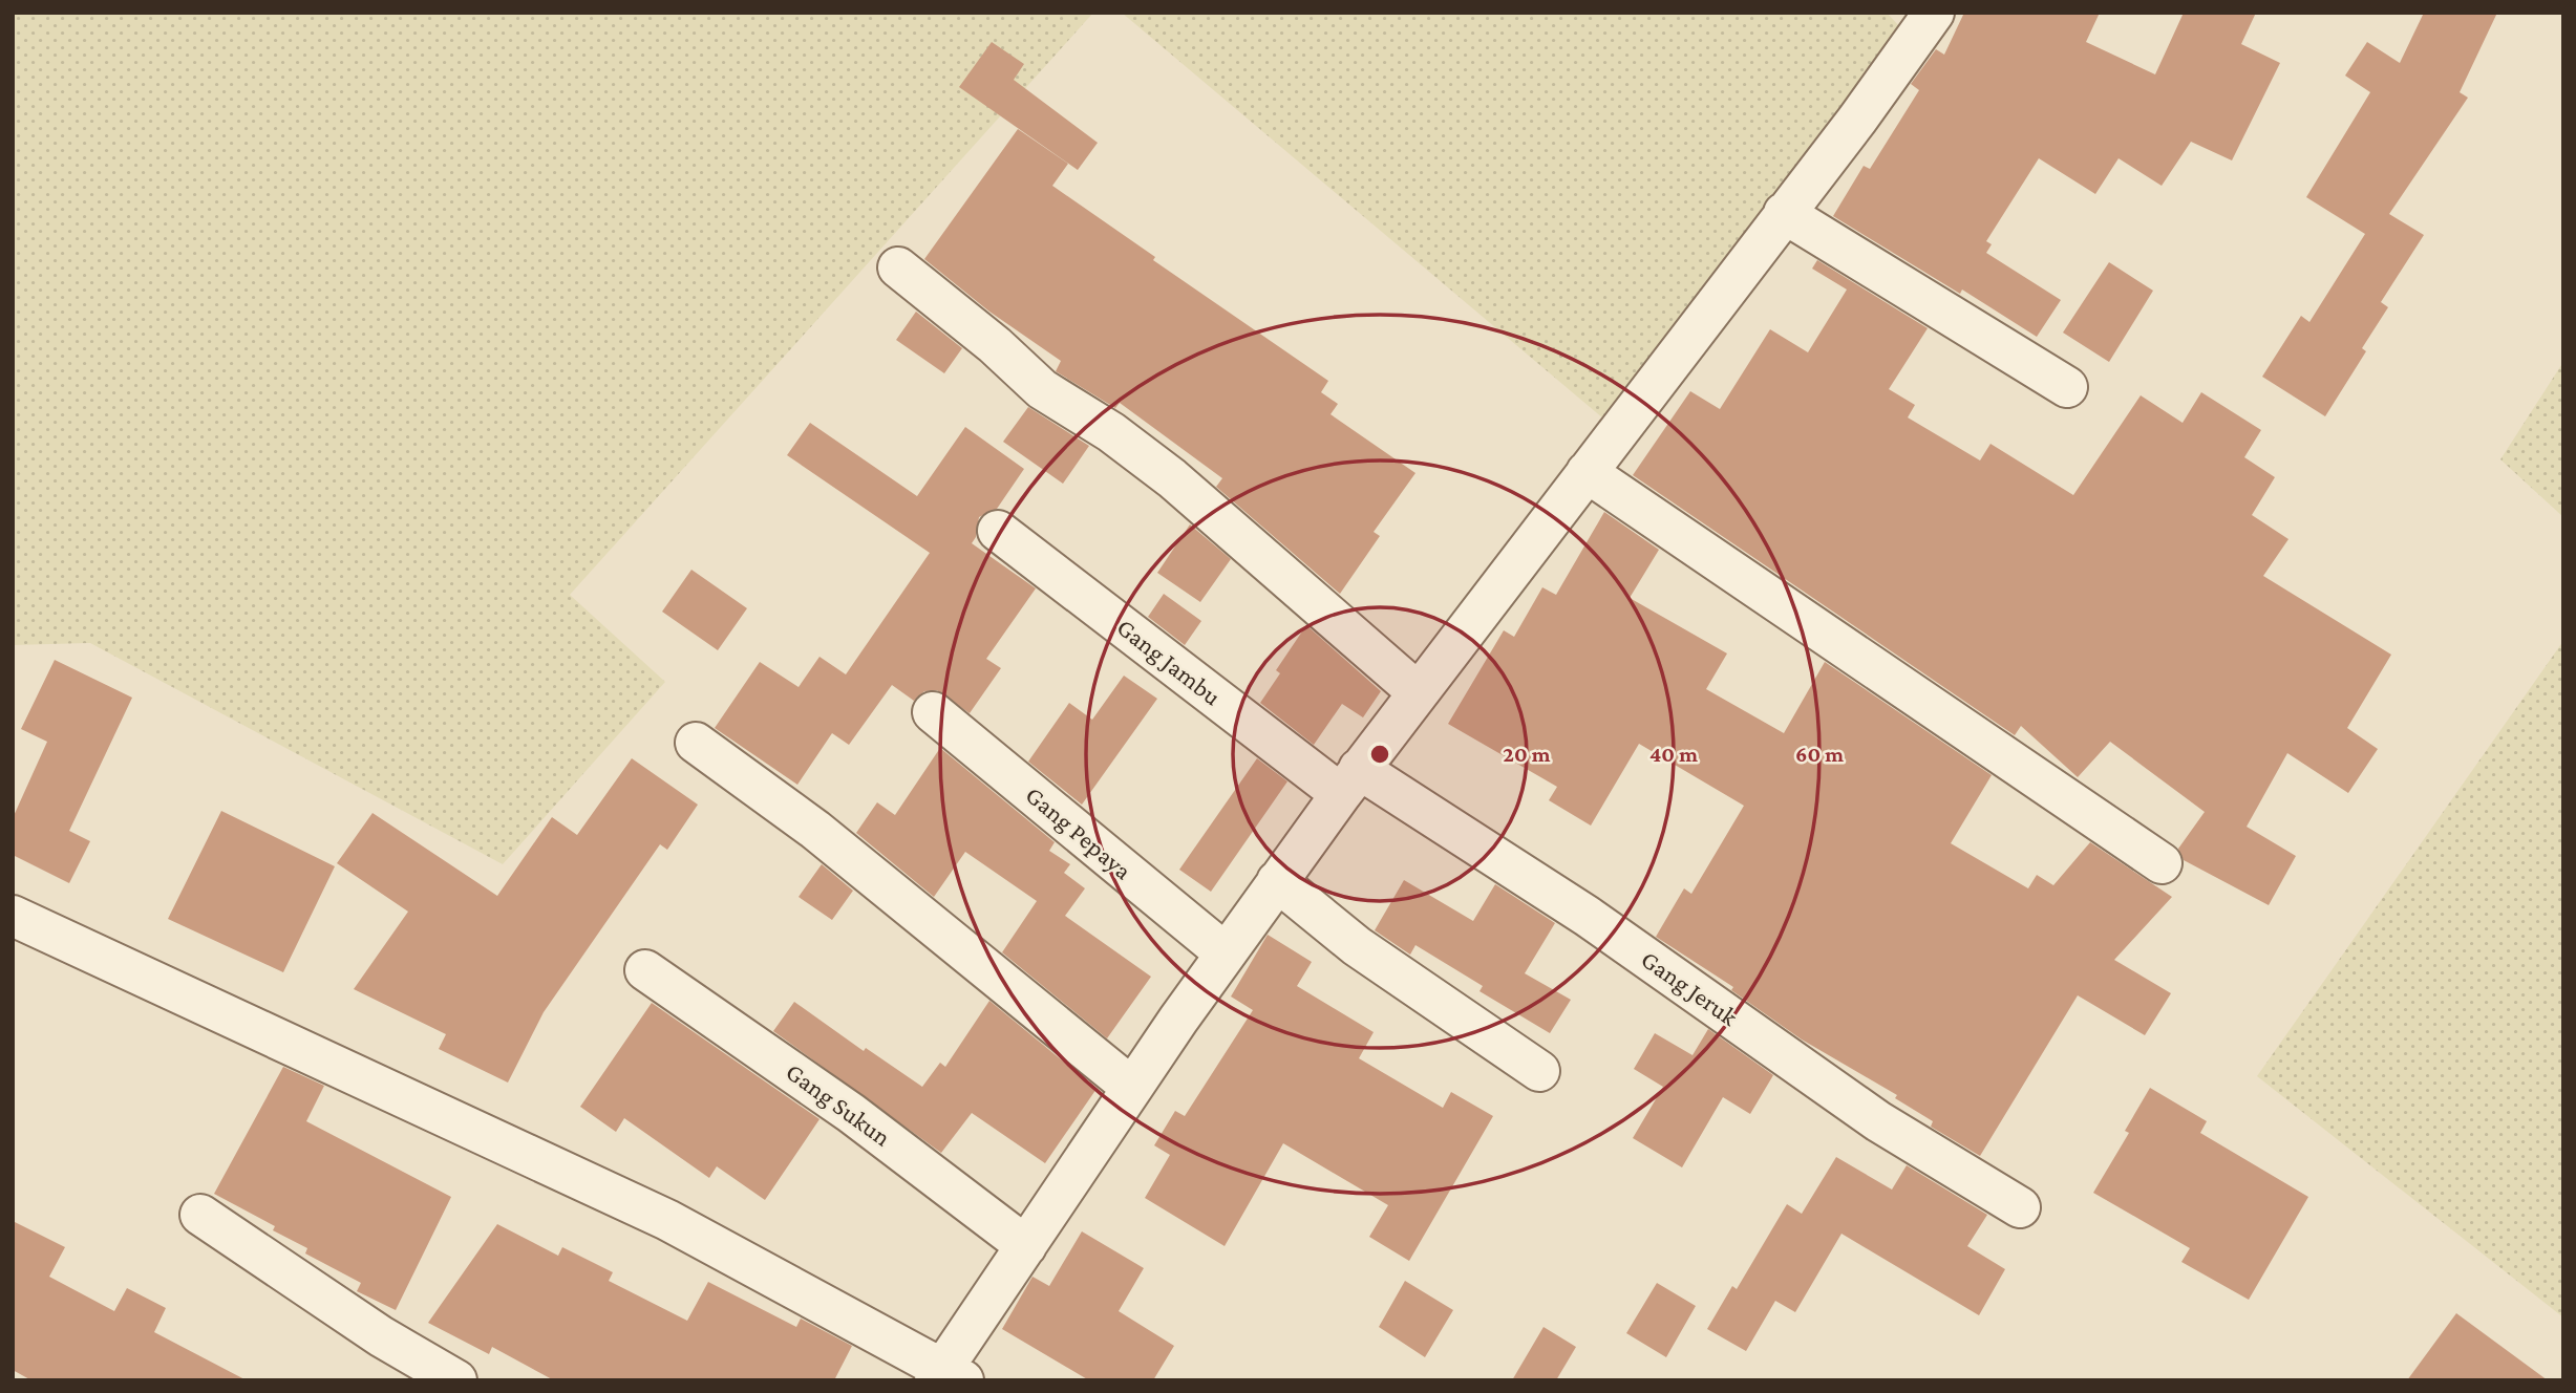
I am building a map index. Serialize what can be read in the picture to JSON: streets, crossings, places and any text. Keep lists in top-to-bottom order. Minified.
{"streets":{"street":["Gang Jambu","Gang Pepaya","Gang Jeruk","Gang Sukun"]},"crossings":[["Gang Jambu","Gang Jeruk"]],"rings":["20 m","40 m","60 m"]}
